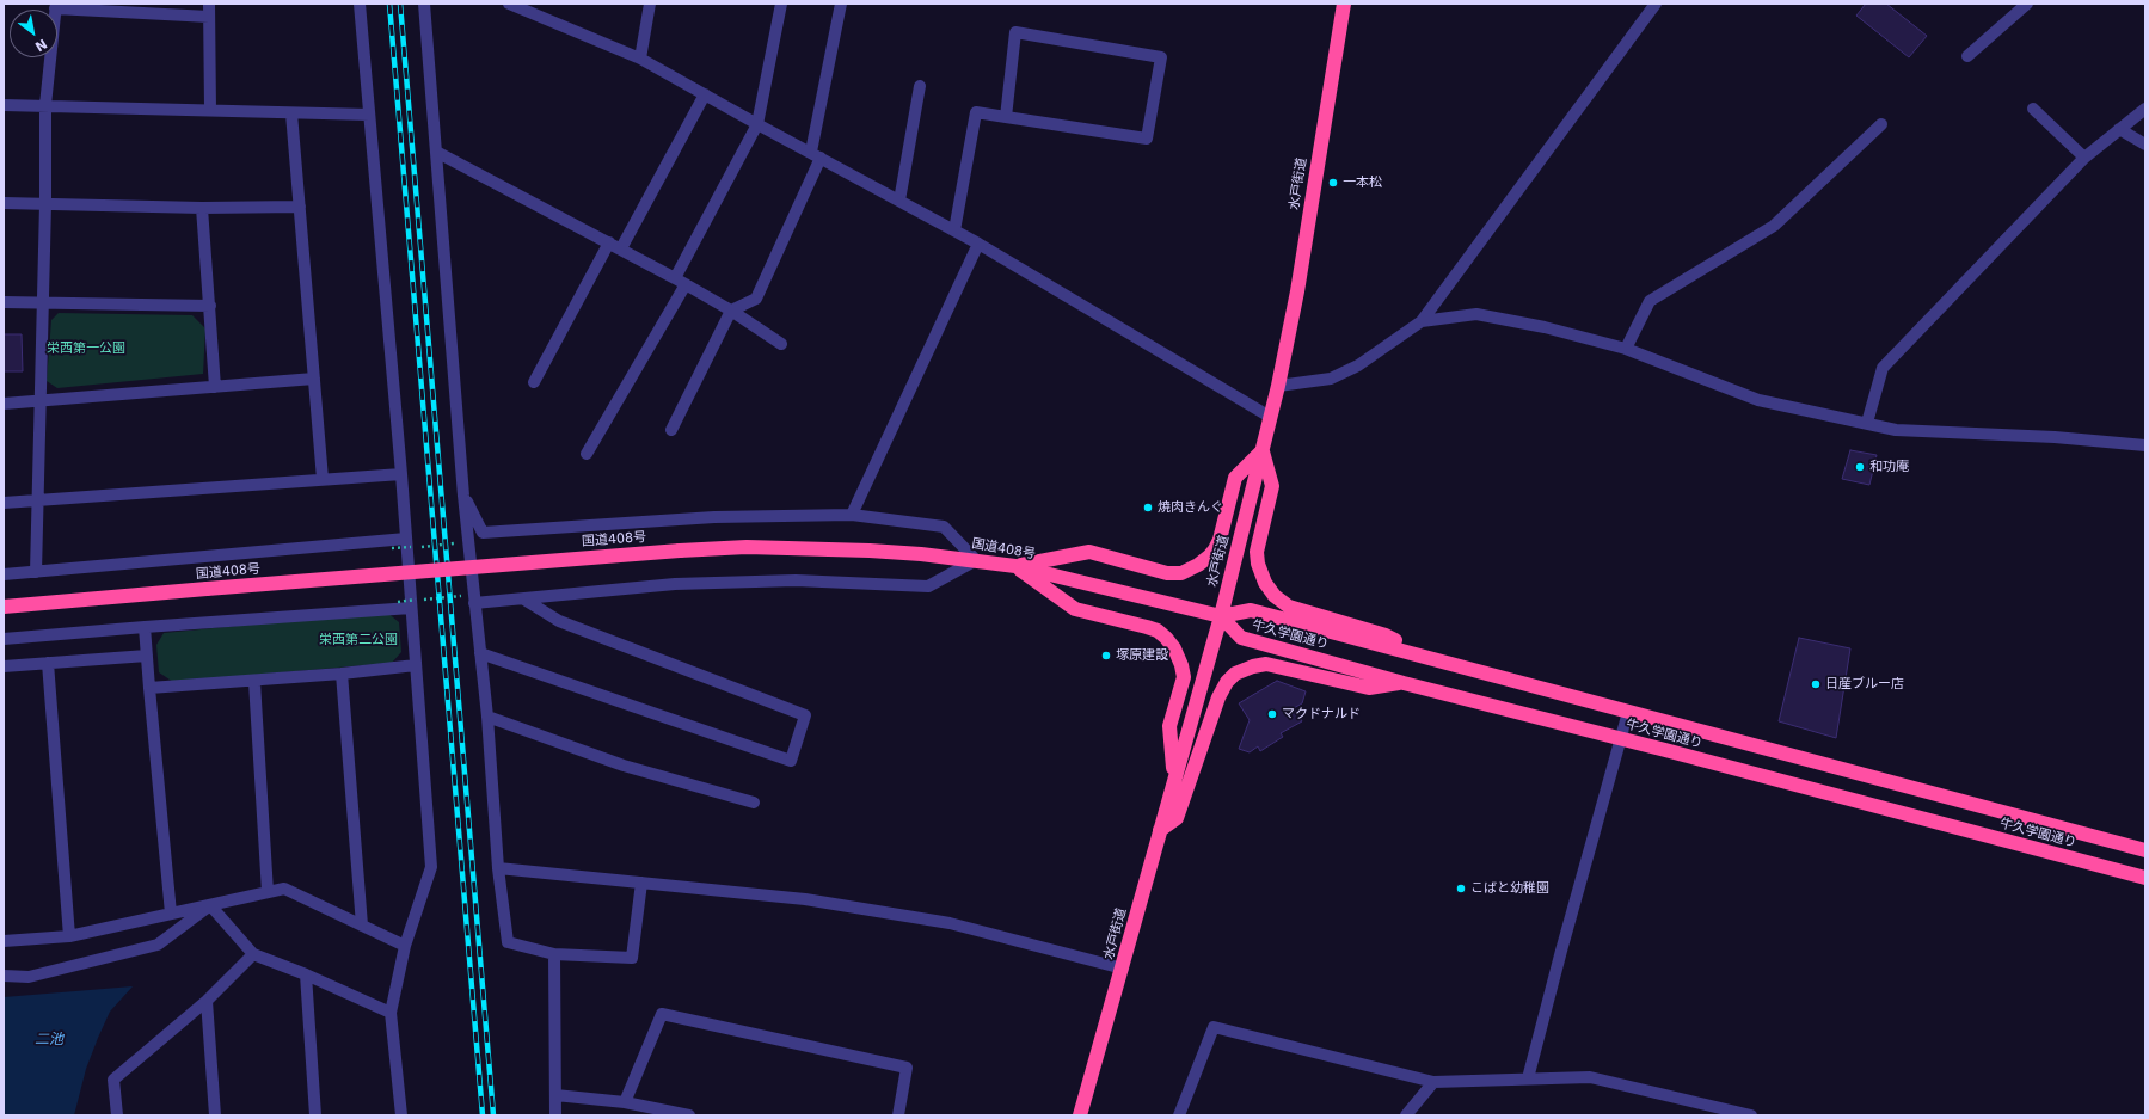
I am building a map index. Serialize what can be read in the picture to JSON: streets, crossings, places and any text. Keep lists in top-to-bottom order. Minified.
{"streets":{"highway":["水戸街道","国道408号","牛久学園通り"]},"crossings":[["水戸街道","国道408号"],["水戸街道","牛久学園通り"],["国道408号","牛久学園通り"]],"water":["二池"],"parks":["栄西第一公園","栄西第二公園"],"places":["一本松","和功庵","焼肉きんぐ","塚原建設","日産ブルー店","マクドナルド","こばと幼稚園"],"north":"bottom right"}
